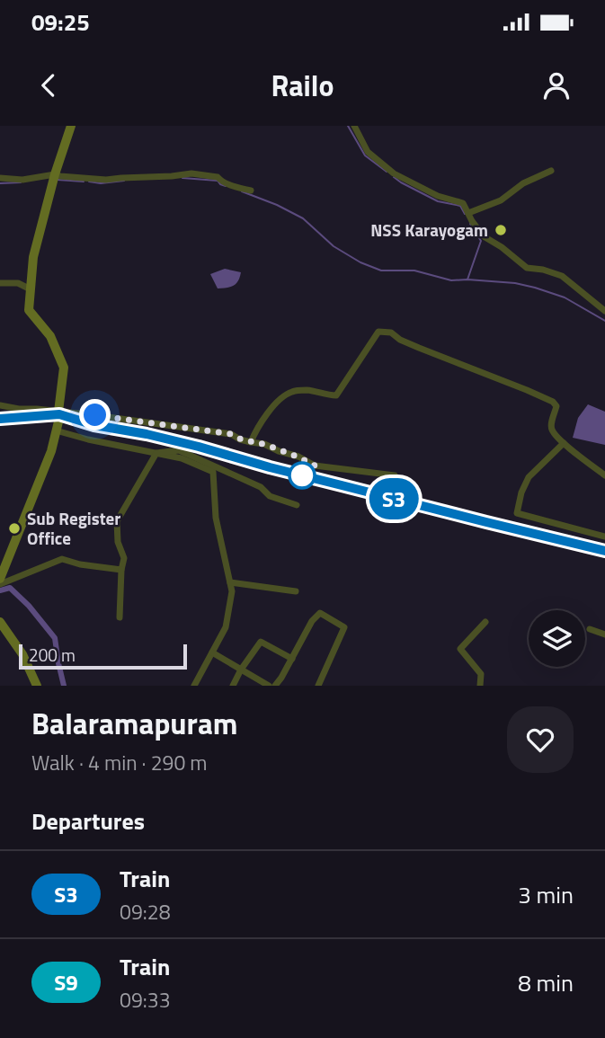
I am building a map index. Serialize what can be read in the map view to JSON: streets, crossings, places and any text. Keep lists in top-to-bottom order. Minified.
{"places":["NSS Karayogam","Sub Register Office"],"scale_bar":"200 m","page":{"status":"09:25","header":"Railo","on_map":"S3","scale":"200 m","heading":[["Balaramapuram","Walk · 4 min · 290 m"],"Departures"],"list":[{"mark":"S3","name":"Train","note":"09:28","value":"3 min"},{"mark":"S9","name":"Train","note":"09:33","value":"8 min"}]}}
